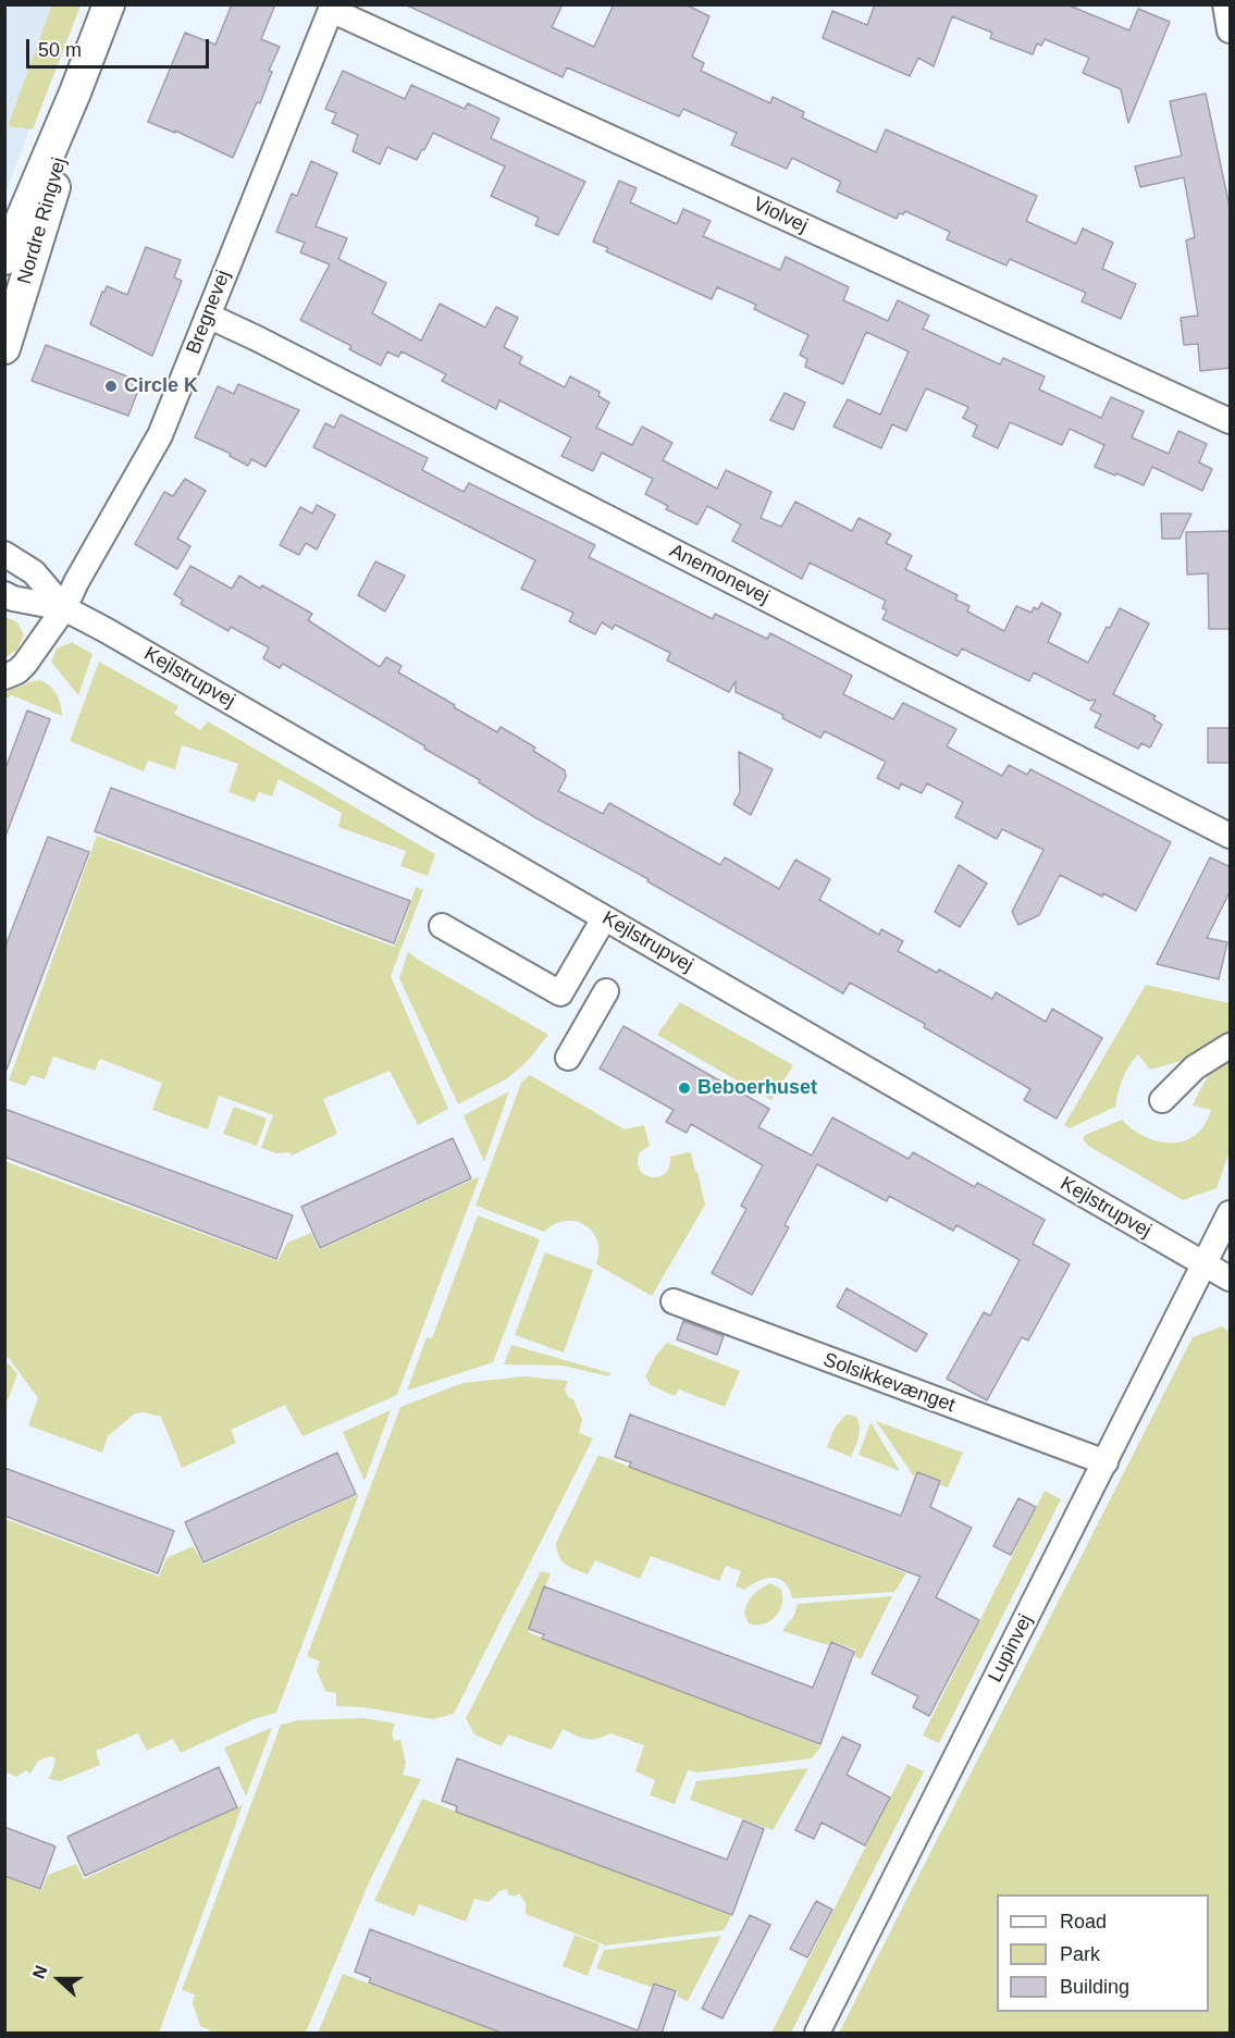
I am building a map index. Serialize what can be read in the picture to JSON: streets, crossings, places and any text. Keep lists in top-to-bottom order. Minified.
{"streets":{"main road":["Nordre Ringvej"],"street":["Violvej","Bregnevej","Anemonevej","Kejlstrupvej","Solsikkevænget","Lupinvej"]},"crossings":[["Violvej","Bregnevej"],["Bregnevej","Anemonevej"],["Bregnevej","Kejlstrupvej"],["Kejlstrupvej","Lupinvej"],["Solsikkevænget","Lupinvej"]],"places":["Circle K","Beboerhuset"],"legend":["Road","Park","Building"],"scale_bar":"50 m","north":"left"}
